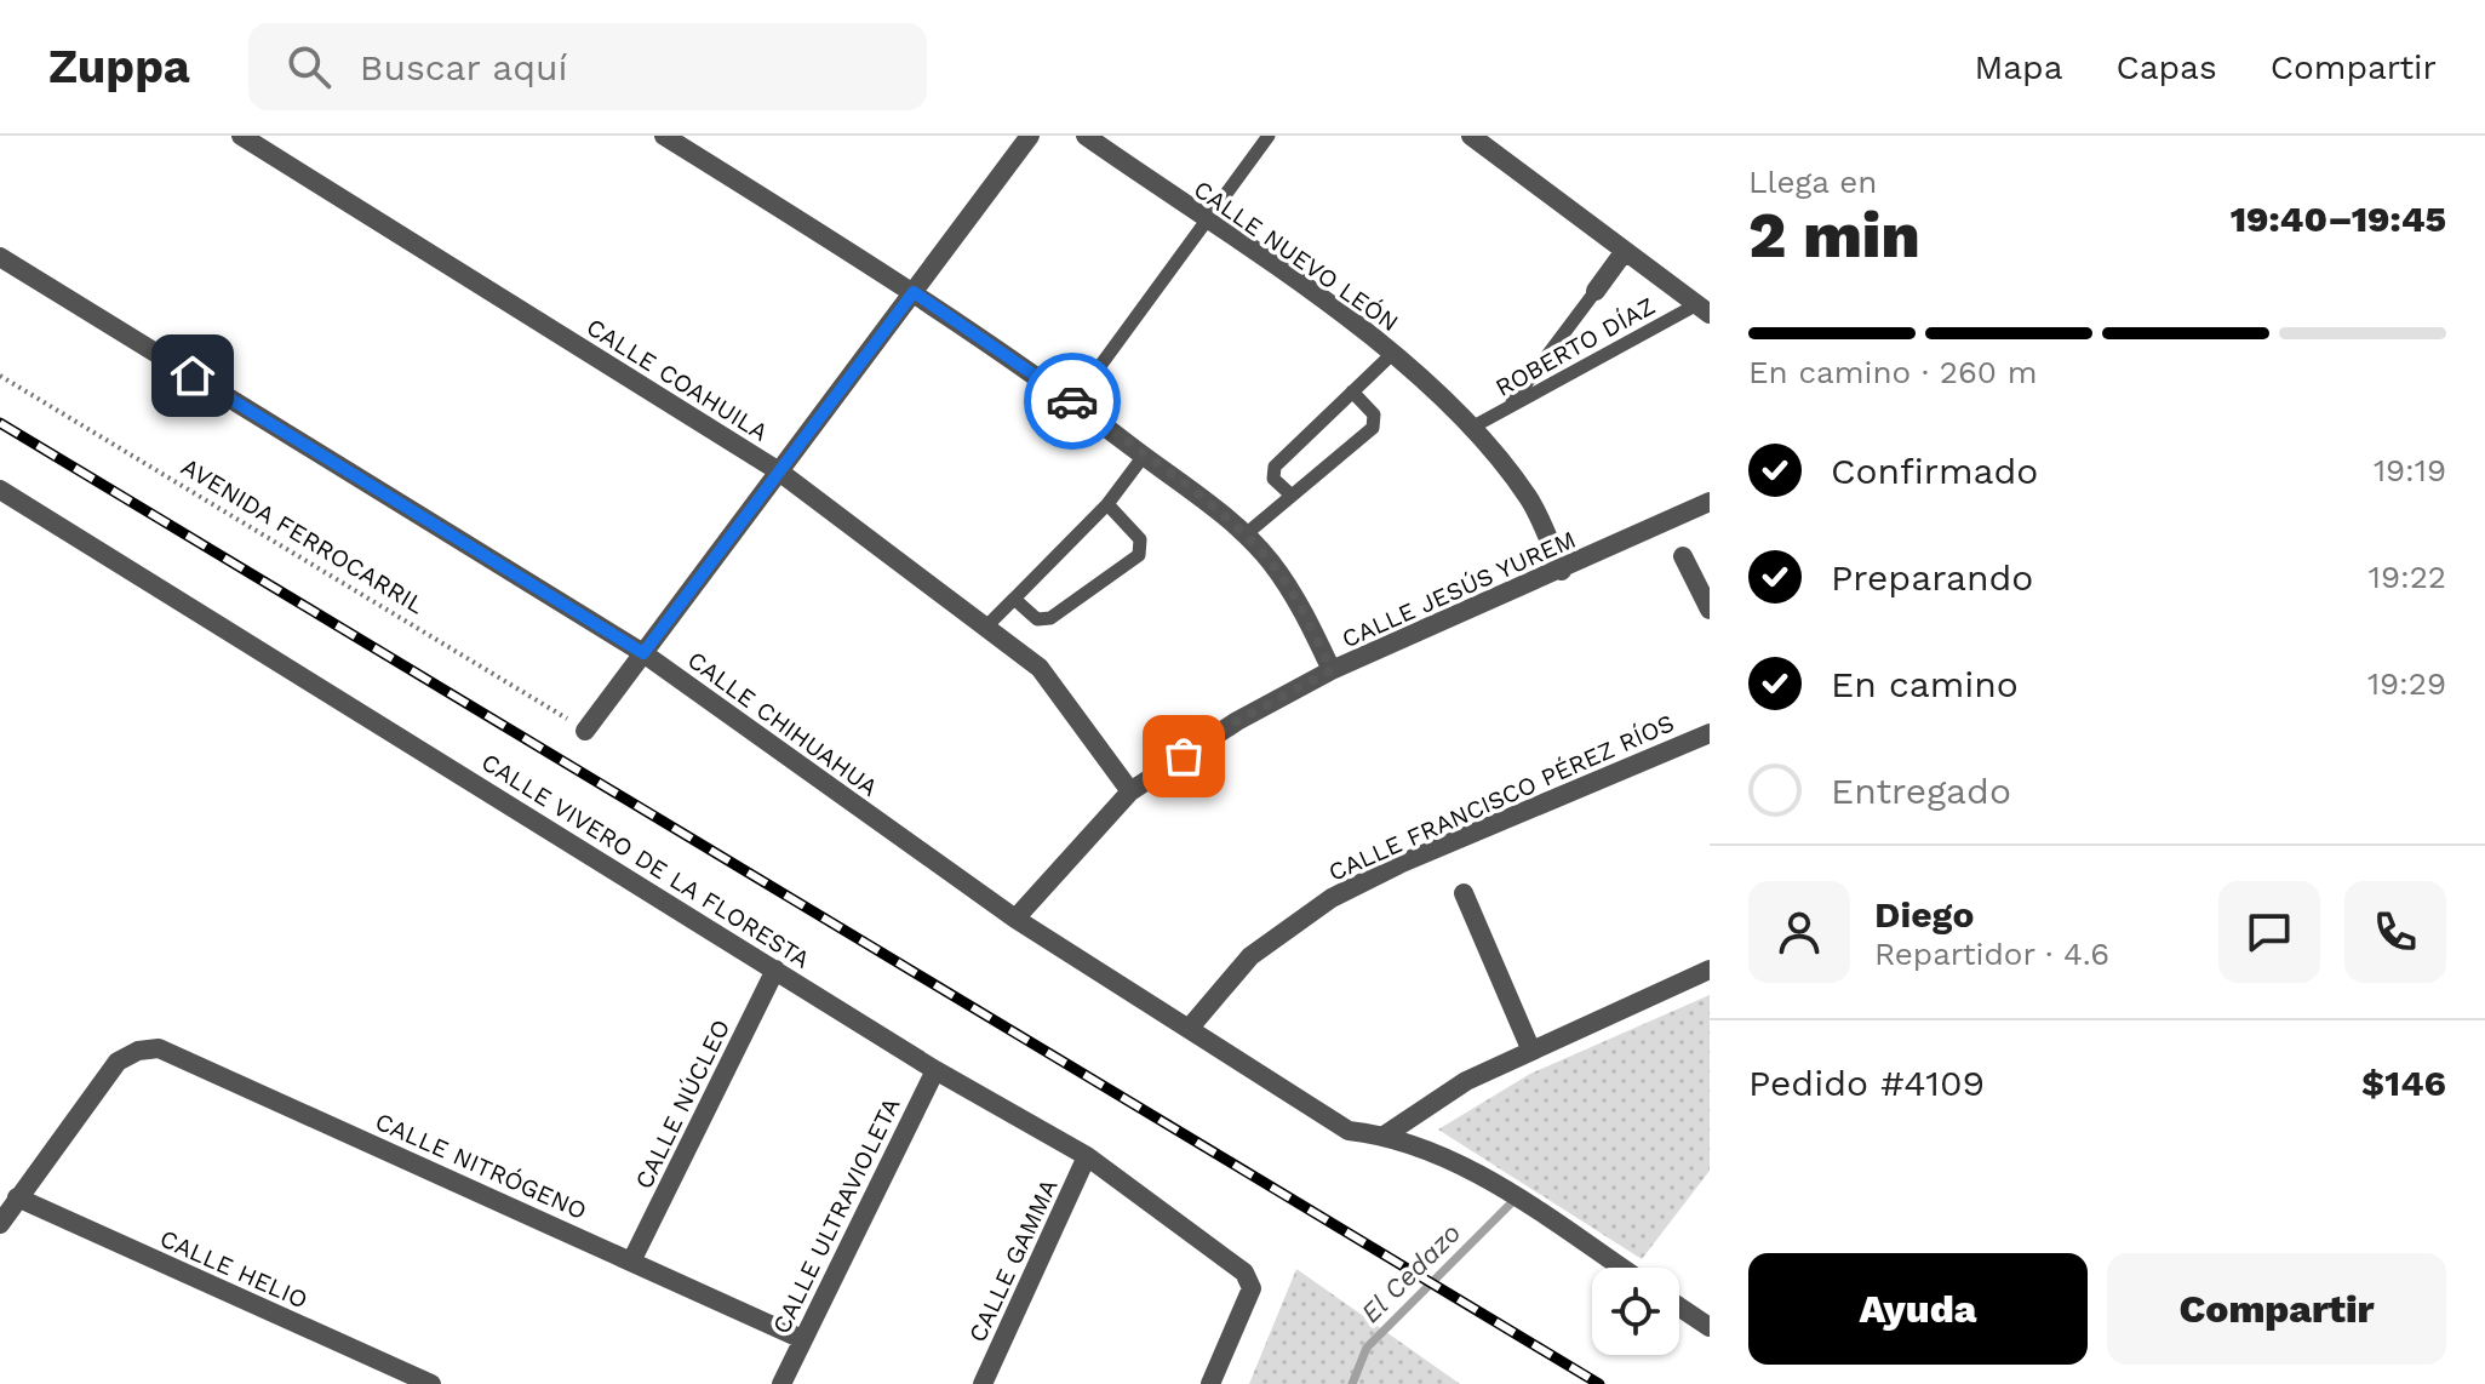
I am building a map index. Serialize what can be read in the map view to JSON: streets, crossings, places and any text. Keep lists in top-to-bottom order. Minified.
{"streets":{"street":["CALLE NUEVO LEÓN","CALLE COAHUILA","CALLE JESÚS YUREM","CALLE CHIHUAHUA","CALLE FRANCISCO PÉREZ RÍOS","CALLE VIVERO DE LA FLORESTA","CALLE NÚCLEO","CALLE NITRÓGENO","CALLE ULTRAVIOLETA","CALLE GAMMA","CALLE HELIO"],"lane":["ROBERTO DÍAZ"],"path":["AVENIDA FERROCARRIL"]},"crossings":[["CALLE NUEVO LEÓN","ROBERTO DÍAZ"],["CALLE NUEVO LEÓN","CALLE JESÚS YUREM"],["CALLE COAHUILA","CALLE JESÚS YUREM"],["CALLE JESÚS YUREM","CALLE CHIHUAHUA"],["CALLE CHIHUAHUA","CALLE FRANCISCO PÉREZ RÍOS"],["CALLE VIVERO DE LA FLORESTA","CALLE NÚCLEO"],["CALLE VIVERO DE LA FLORESTA","CALLE ULTRAVIOLETA"],["CALLE VIVERO DE LA FLORESTA","CALLE GAMMA"],["CALLE NÚCLEO","CALLE NITRÓGENO"],["CALLE NITRÓGENO","CALLE ULTRAVIOLETA"],["CALLE NITRÓGENO","CALLE HELIO"]],"water":["El Cedazo"],"page":{"header":"Zuppa","search":"Buscar aquí","nav":["Mapa","Capas","Compartir"],"heading":["2 min","Llega en","19:40–19:45"],"panel":["Diego","Repartidor · 4.6","Pedido #4109","$146"],"bar":"En camino · 260 m","list":[["Confirmado","19:19"],["Preparando","19:22"],["En camino","19:29"],"Entregado"],"buttons":["Ayuda","Compartir"]}}
